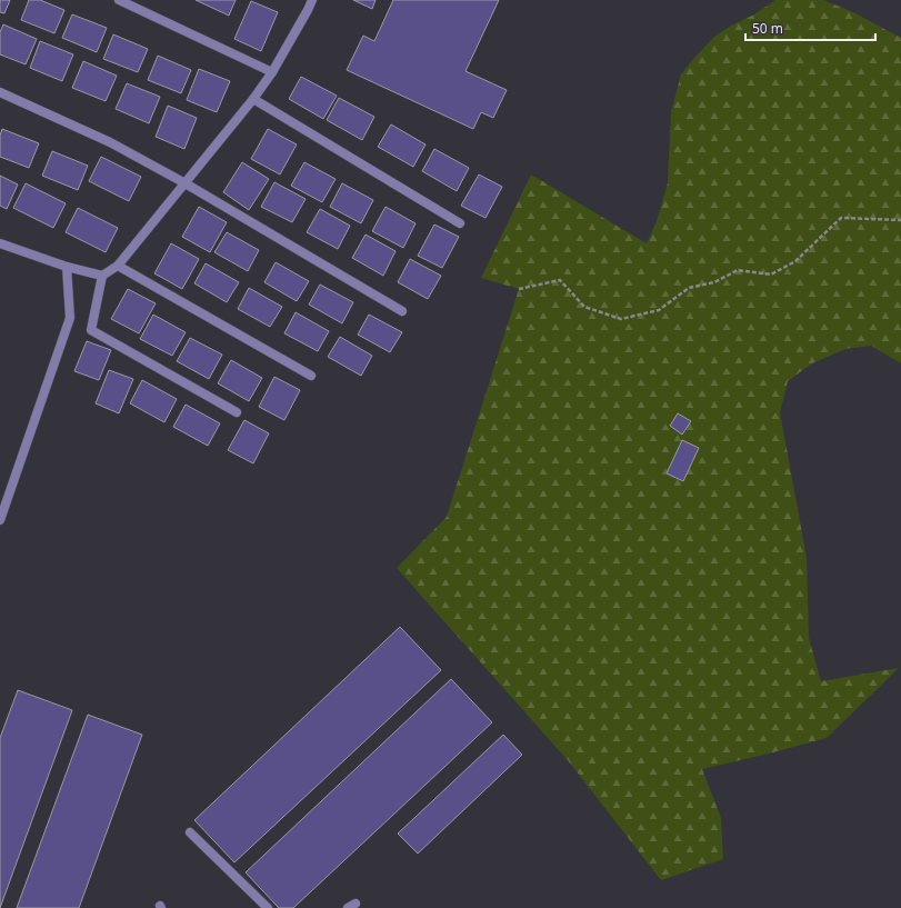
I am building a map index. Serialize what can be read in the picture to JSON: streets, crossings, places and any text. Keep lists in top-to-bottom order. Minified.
{"scale_bar":"50 m"}
